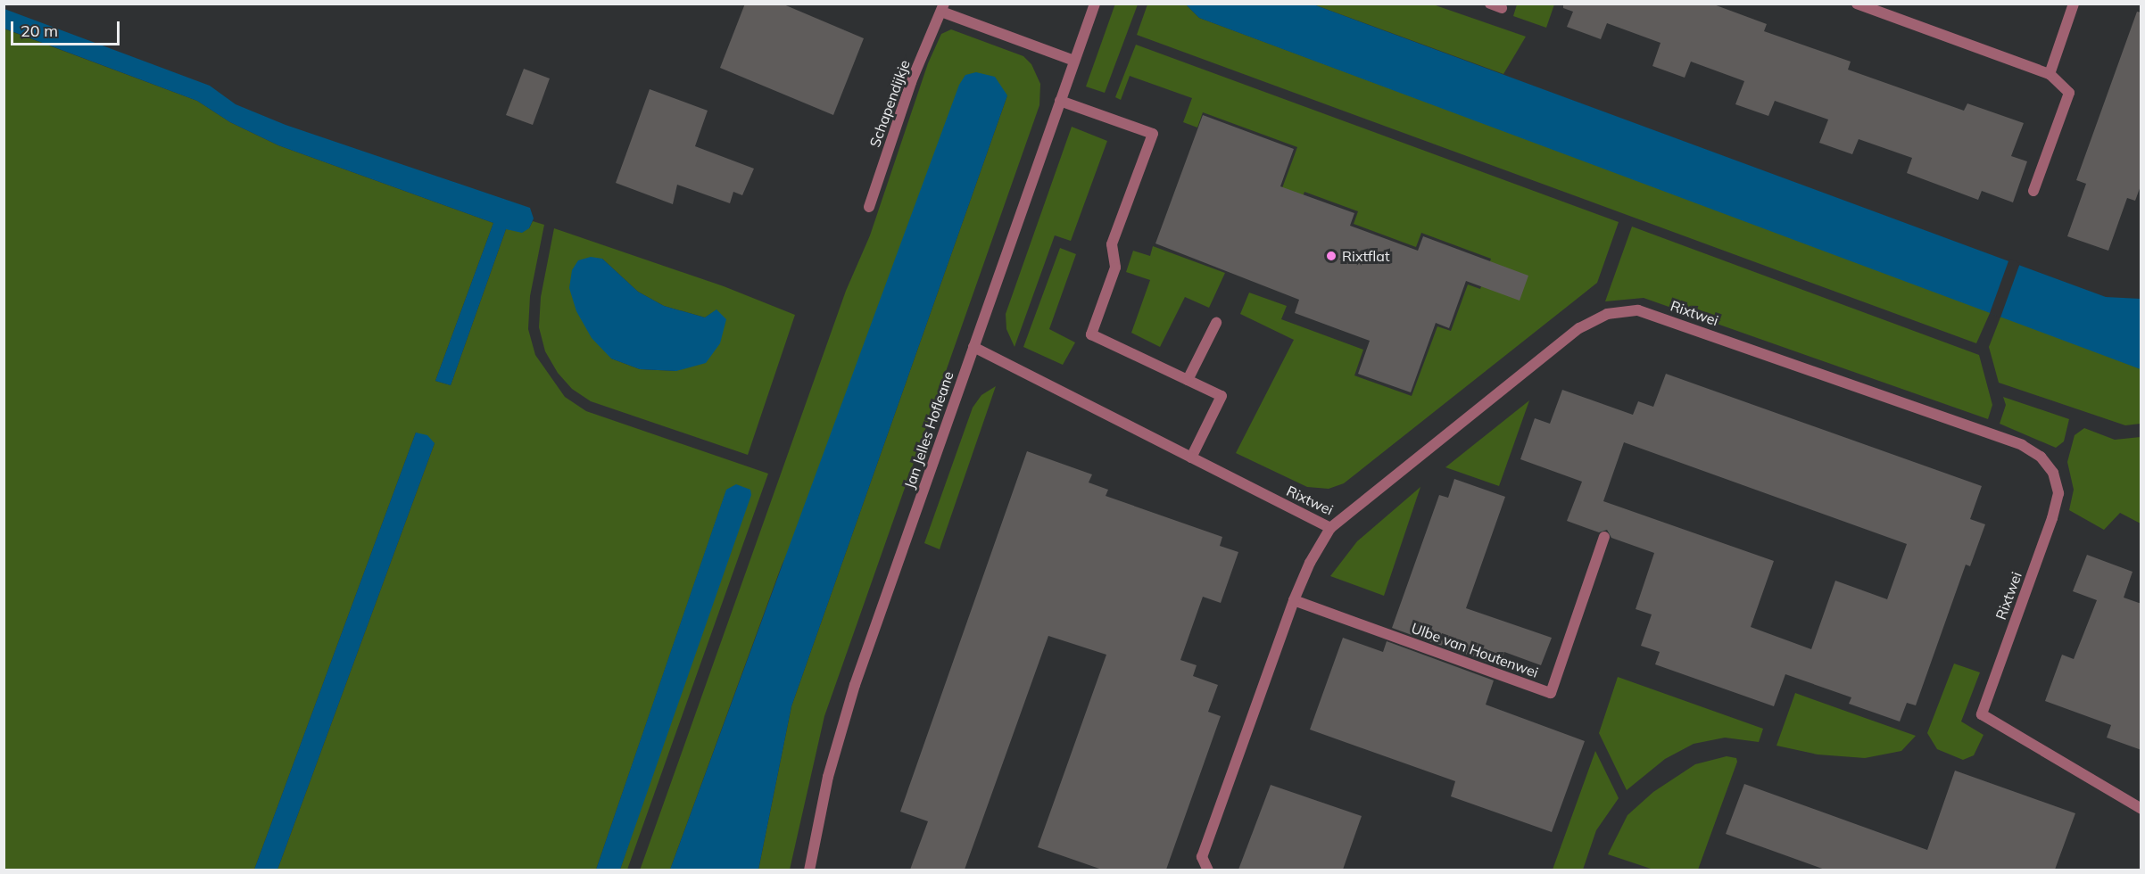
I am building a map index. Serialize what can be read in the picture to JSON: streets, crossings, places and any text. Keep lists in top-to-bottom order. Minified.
{"streets":{"street":["Schapendijkje","Rixtwei","Jan Jelles Hofleane","Ulbe van Houtenwei"]},"crossings":[["Schapendijkje","Jan Jelles Hofleane"],["Rixtwei","Jan Jelles Hofleane"]],"places":["Rixtflat"],"scale_bar":"20 m"}
